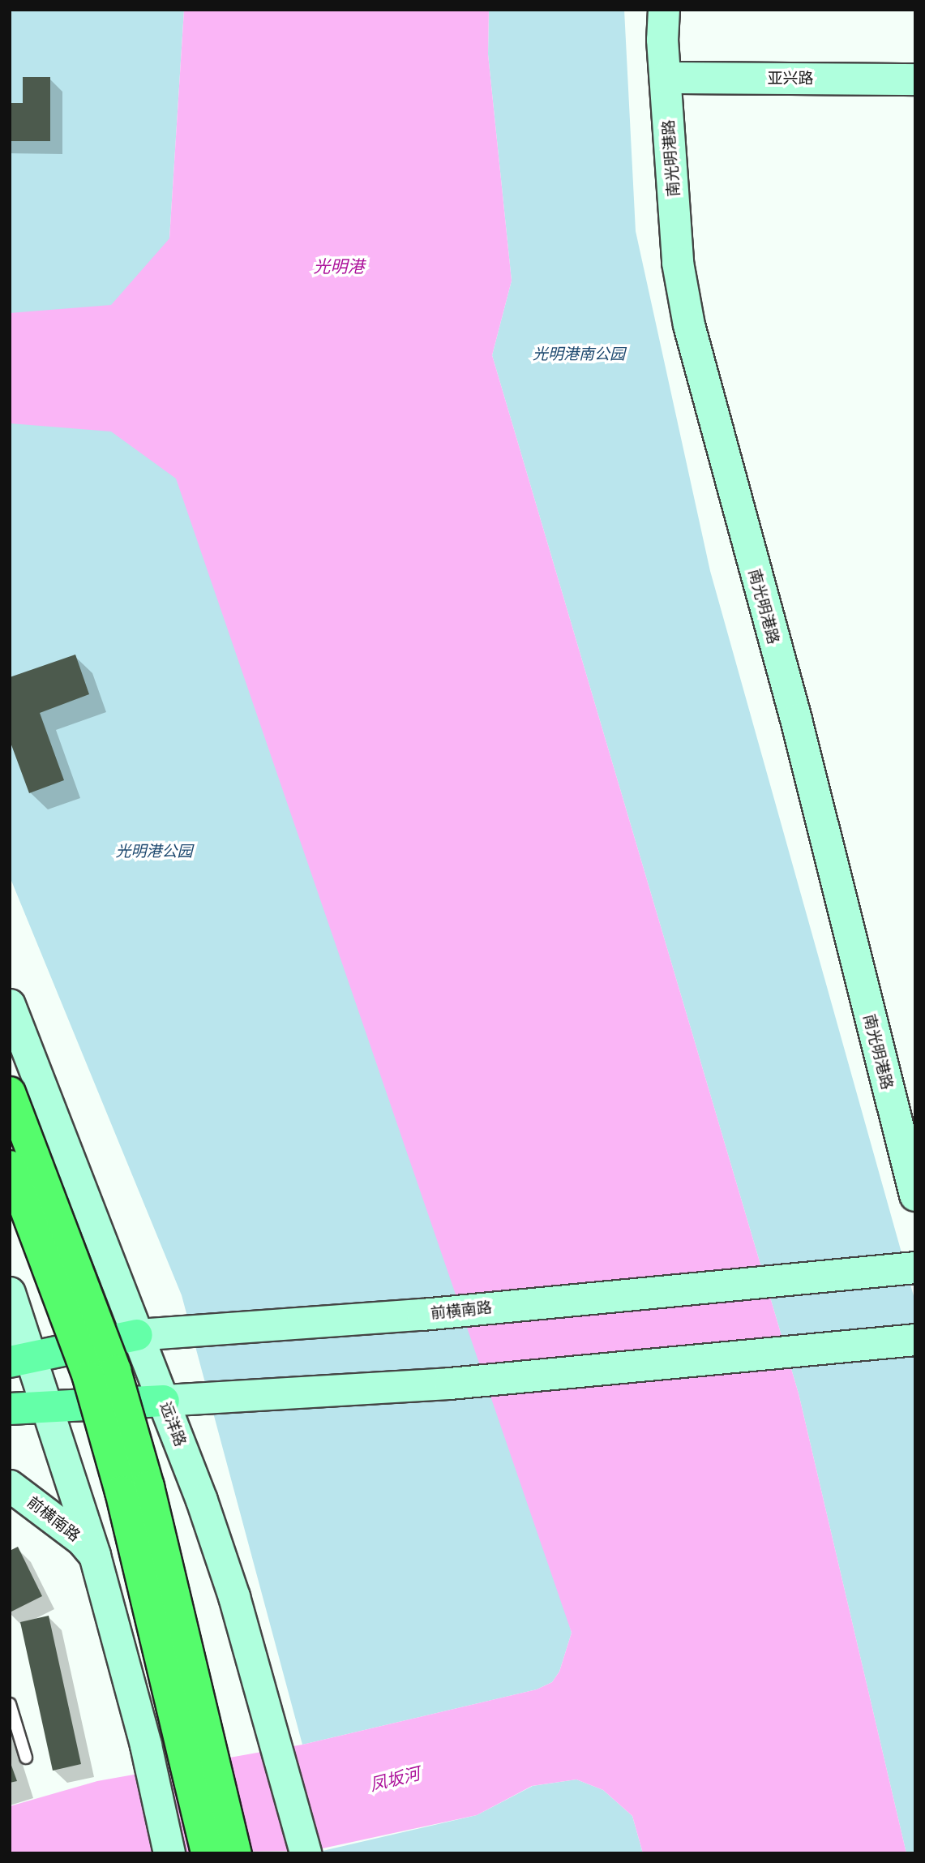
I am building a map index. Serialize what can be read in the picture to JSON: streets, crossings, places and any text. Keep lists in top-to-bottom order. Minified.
{"streets":{"main road":["亚兴路","南光明港路","前横南路","远洋路"]},"crossings":[["亚兴路","南光明港路"],["前横南路","远洋路"]],"water":["光明港","凤坂河"],"parks":["光明港南公园","光明港公园"]}
